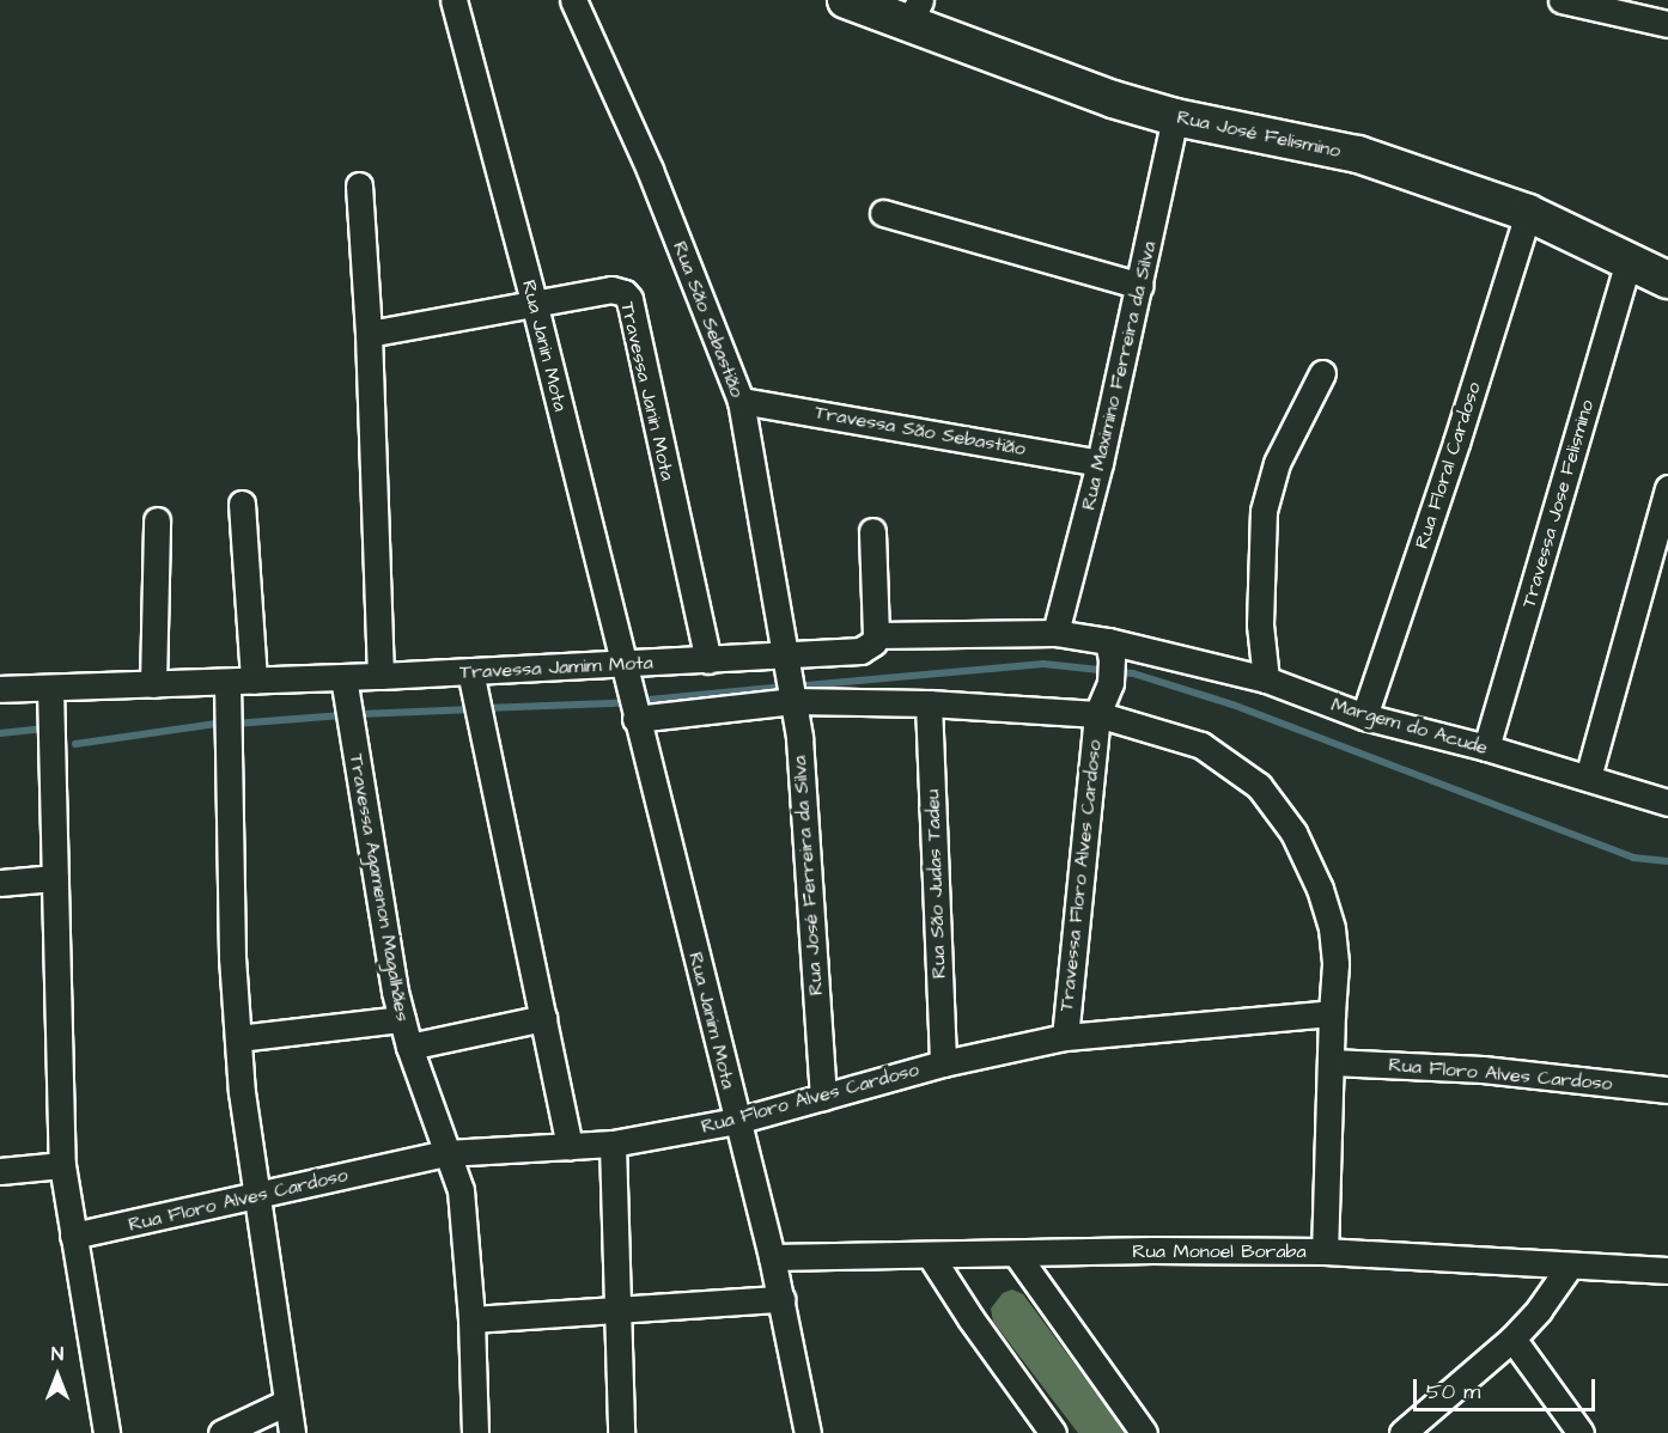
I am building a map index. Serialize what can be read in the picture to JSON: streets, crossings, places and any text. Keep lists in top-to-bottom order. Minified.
{"streets":{"street":["Rua José Felismino","Rua São Sebastião","Rua Janin Mota","Rua Maximino Ferreira da Silva","Travessa Janin Mota","Travessa São Sebastião","Rua Floral Cardoso","Travessa Jose Felismino","Travessa Jamim Mota","Margem do Acude","Rua José Ferreira da Silva","Travessa Floro Alves Cardoso","Rua São Judas Tadeu","Travessa Agamenon Magalhães","Rua Janim Mota","Rua Floro Alves Cardoso","Rua Monoel Boraba"]},"crossings":[["Rua José Felismino","Rua Maximino Ferreira da Silva"],["Rua José Felismino","Rua Floral Cardoso"],["Rua José Felismino","Travessa Jose Felismino"],["Rua São Sebastião","Travessa São Sebastião"],["Rua São Sebastião","Travessa Jamim Mota"],["Rua São Sebastião","Rua José Ferreira da Silva"],["Rua Janin Mota","Travessa Janin Mota"],["Rua Janin Mota","Travessa Jamim Mota"],["Rua Janin Mota","Rua Janim Mota"],["Rua Maximino Ferreira da Silva","Travessa São Sebastião"],["Rua Maximino Ferreira da Silva","Margem do Acude"],["Travessa Janin Mota","Travessa Jamim Mota"],["Rua Floral Cardoso","Margem do Acude"],["Travessa Jose Felismino","Margem do Acude"],["Travessa Jamim Mota","Rua José Ferreira da Silva"],["Travessa Jamim Mota","Travessa Agamenon Magalhães"],["Margem do Acude","Travessa Floro Alves Cardoso"],["Rua José Ferreira da Silva","Rua Floro Alves Cardoso"],["Travessa Floro Alves Cardoso","Rua Floro Alves Cardoso"],["Rua São Judas Tadeu","Rua Floro Alves Cardoso"],["Travessa Agamenon Magalhães","Rua Floro Alves Cardoso"],["Rua Janim Mota","Rua Floro Alves Cardoso"],["Rua Janim Mota","Rua Monoel Boraba"]],"scale_bar":"50 m","north":"top"}
